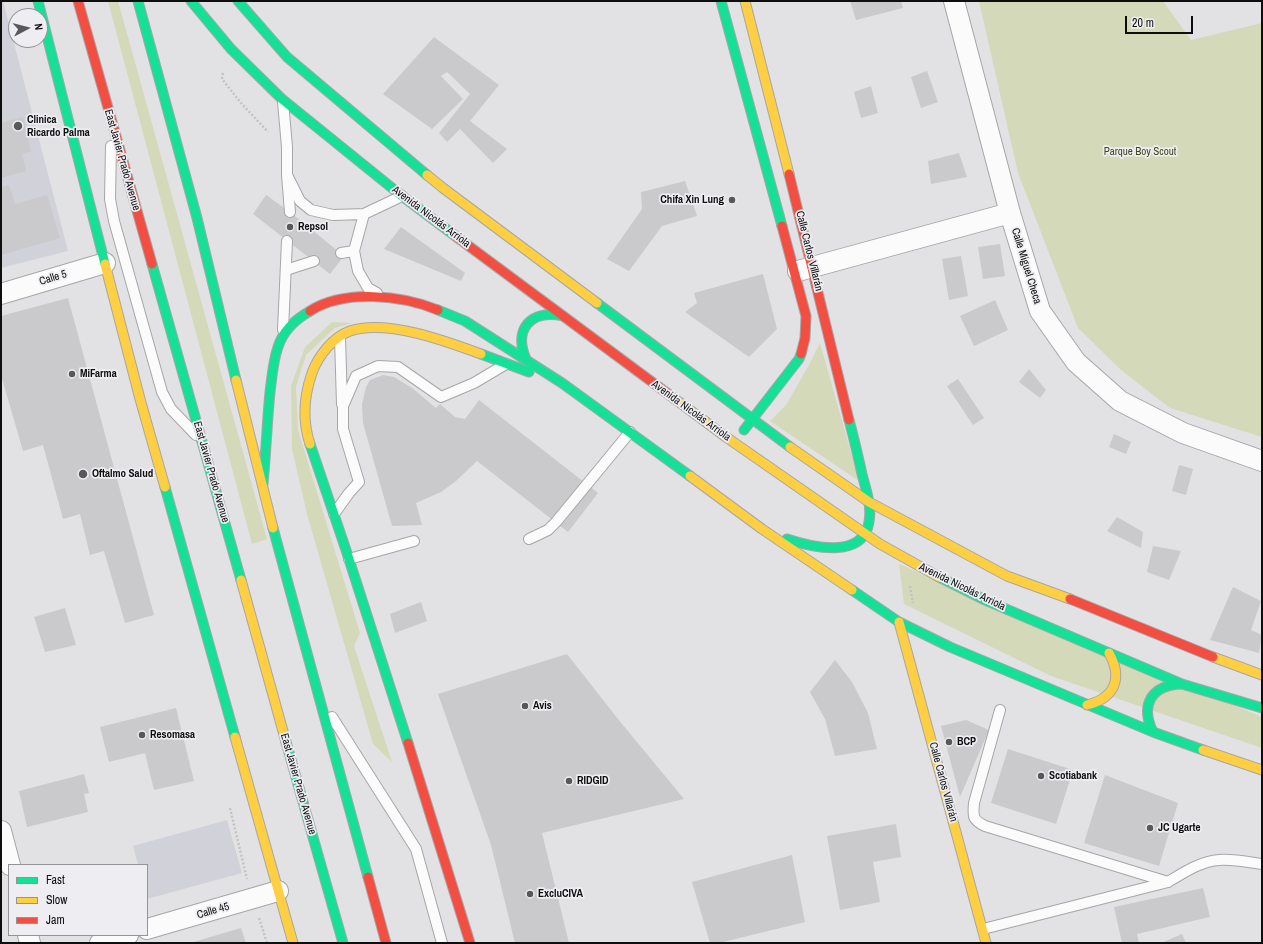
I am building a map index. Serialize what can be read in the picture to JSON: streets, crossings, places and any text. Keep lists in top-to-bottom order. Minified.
{"streets":{"main road":["East Javier Prado Avenue","Avenida Nicolás Arriola","Calle Carlos Villarán"],"street":["Calle Miguel Checa","Calle 5","Calle 45"]},"crossings":[["Avenida Nicolás Arriola","Calle Carlos Villarán"]],"parks":["Parque Boy Scout"],"places":["Clinica Ricardo Palma","Chifa Xin Lung","Repsol","MiFarma","Oftalmo Salud","Avis","Resomasa","BCP","Scotiabank","RIDGID","JC Ugarte","ExcluCIVA"],"legend":["Fast","Slow","Jam"],"scale_bar":"20 m","north":"right"}
